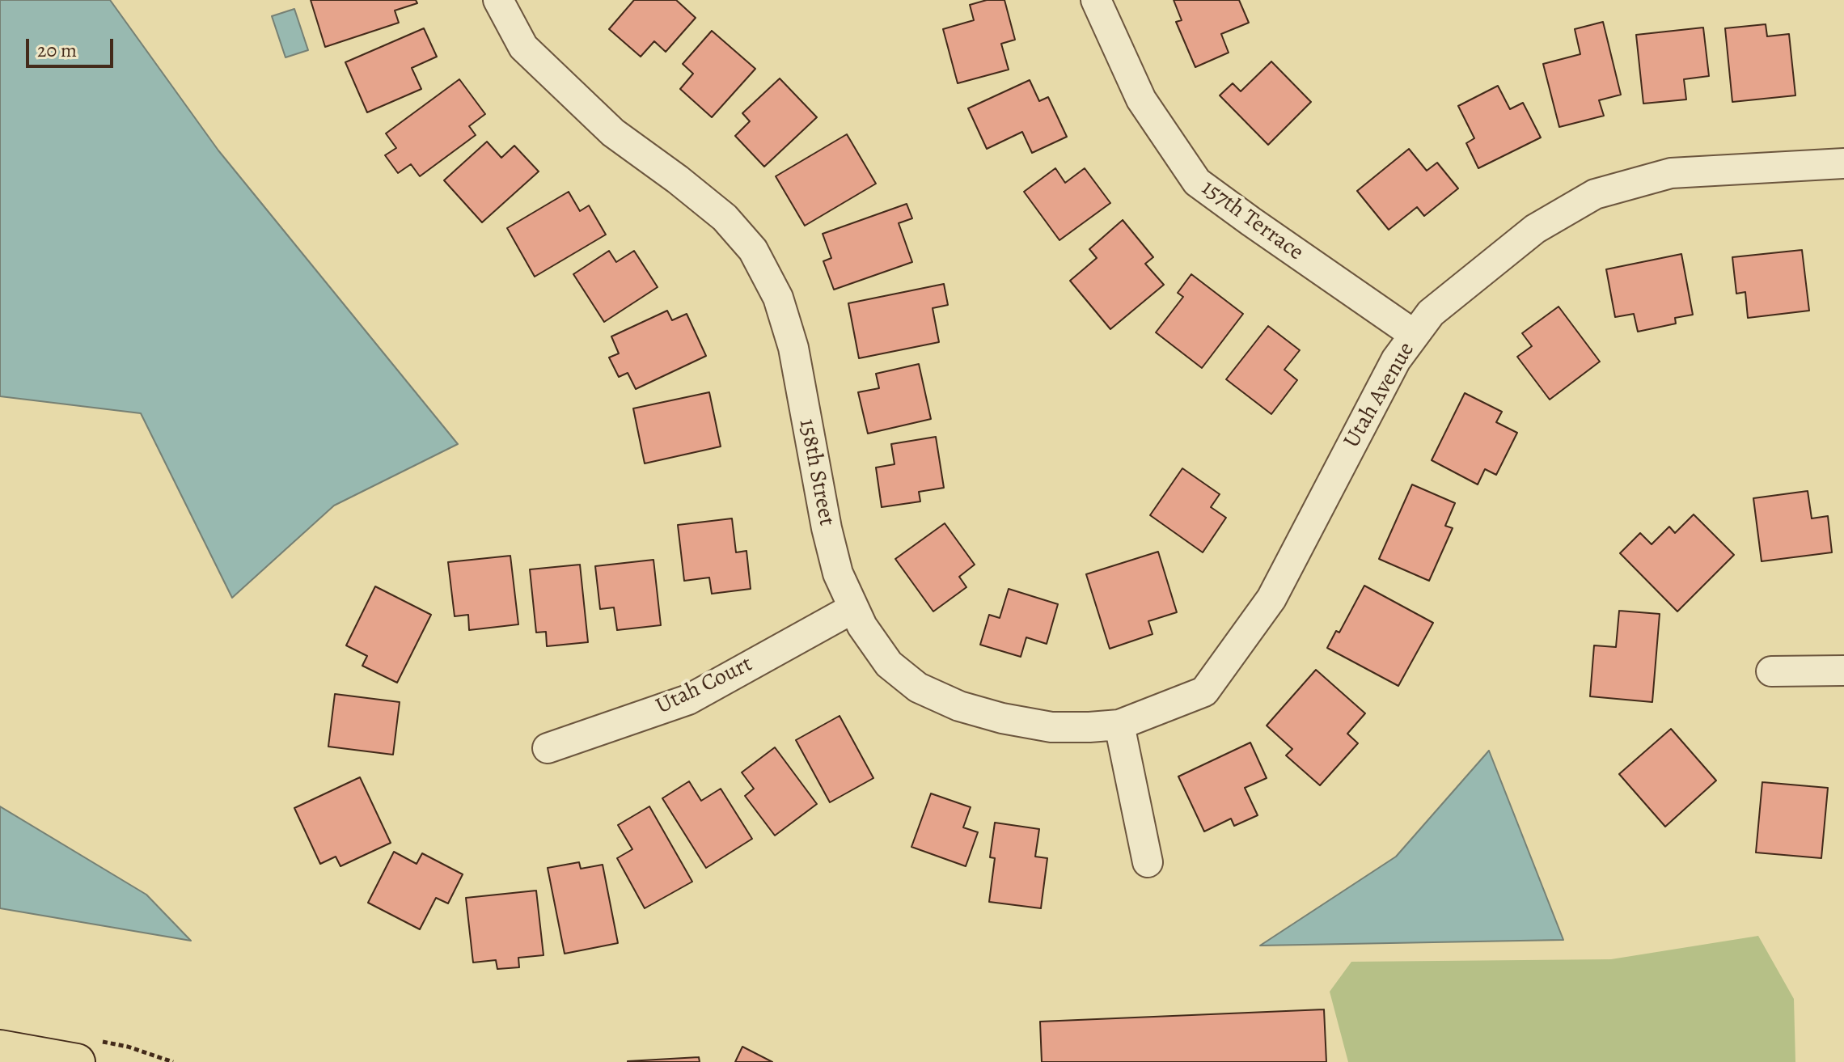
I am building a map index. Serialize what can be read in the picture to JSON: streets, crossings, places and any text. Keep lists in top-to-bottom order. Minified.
{"streets":{"street":["157th Terrace","Utah Avenue","158th Street","Utah Court"]},"crossings":[["157th Terrace","Utah Avenue"],["Utah Avenue","158th Street"],["158th Street","Utah Court"]],"scale_bar":"20 m"}
